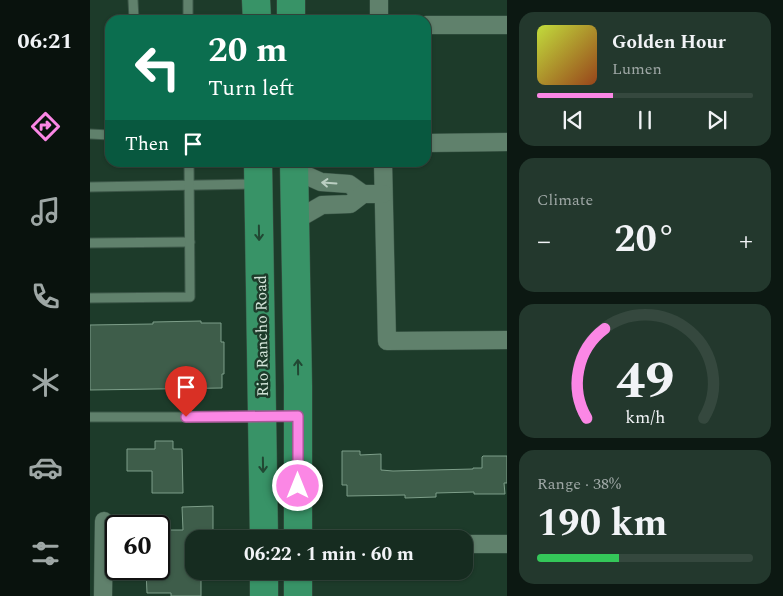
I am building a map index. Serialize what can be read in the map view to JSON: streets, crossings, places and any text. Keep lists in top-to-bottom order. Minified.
{"streets":{"main road":["Rio Rancho Road"]},"page":{"tabs":"06:21","turn":["20 m","Turn left"],"song":["Golden Hour","Lumen"],"then":"Then","tile":["Climate",["Range · 38%","190 km"]],"heat":["−","20°","+"],"limit":"60","trip":"06:22 · 1 min · 60 m","gauge":["49","km/h"]}}
